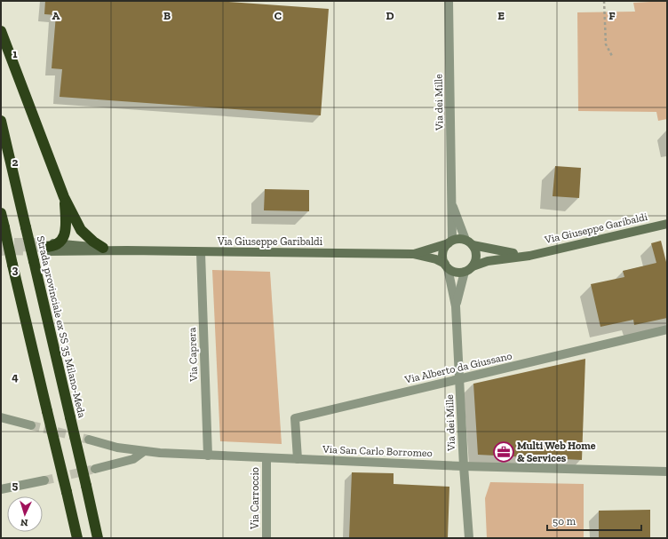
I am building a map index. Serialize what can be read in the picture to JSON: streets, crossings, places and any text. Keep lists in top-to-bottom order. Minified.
{"streets":{"highway":["Strada provinciale ex SS 35 Milano-Meda"],"street":["Via dei Mille","Via Giuseppe Garibaldi","Via Caprera","Via Alberto da Giussano","Via San Carlo Borromeo","Via Carroccio"]},"crossings":[["Via dei Mille","Via Giuseppe Garibaldi"],["Via dei Mille","Via Alberto da Giussano"],["Via dei Mille","Via San Carlo Borromeo"],["Via Giuseppe Garibaldi","Via Caprera"],["Via Caprera","Via San Carlo Borromeo"],["Via Alberto da Giussano","Via San Carlo Borromeo"],["Via San Carlo Borromeo","Via Carroccio"]],"places":{"office":["Multi Web Home & Services"]},"scale_bar":"50 m","north":"bottom","grid":{"columns":["A","B","C","D","E","F"],"rows":["1","2","3","4","5"]}}
